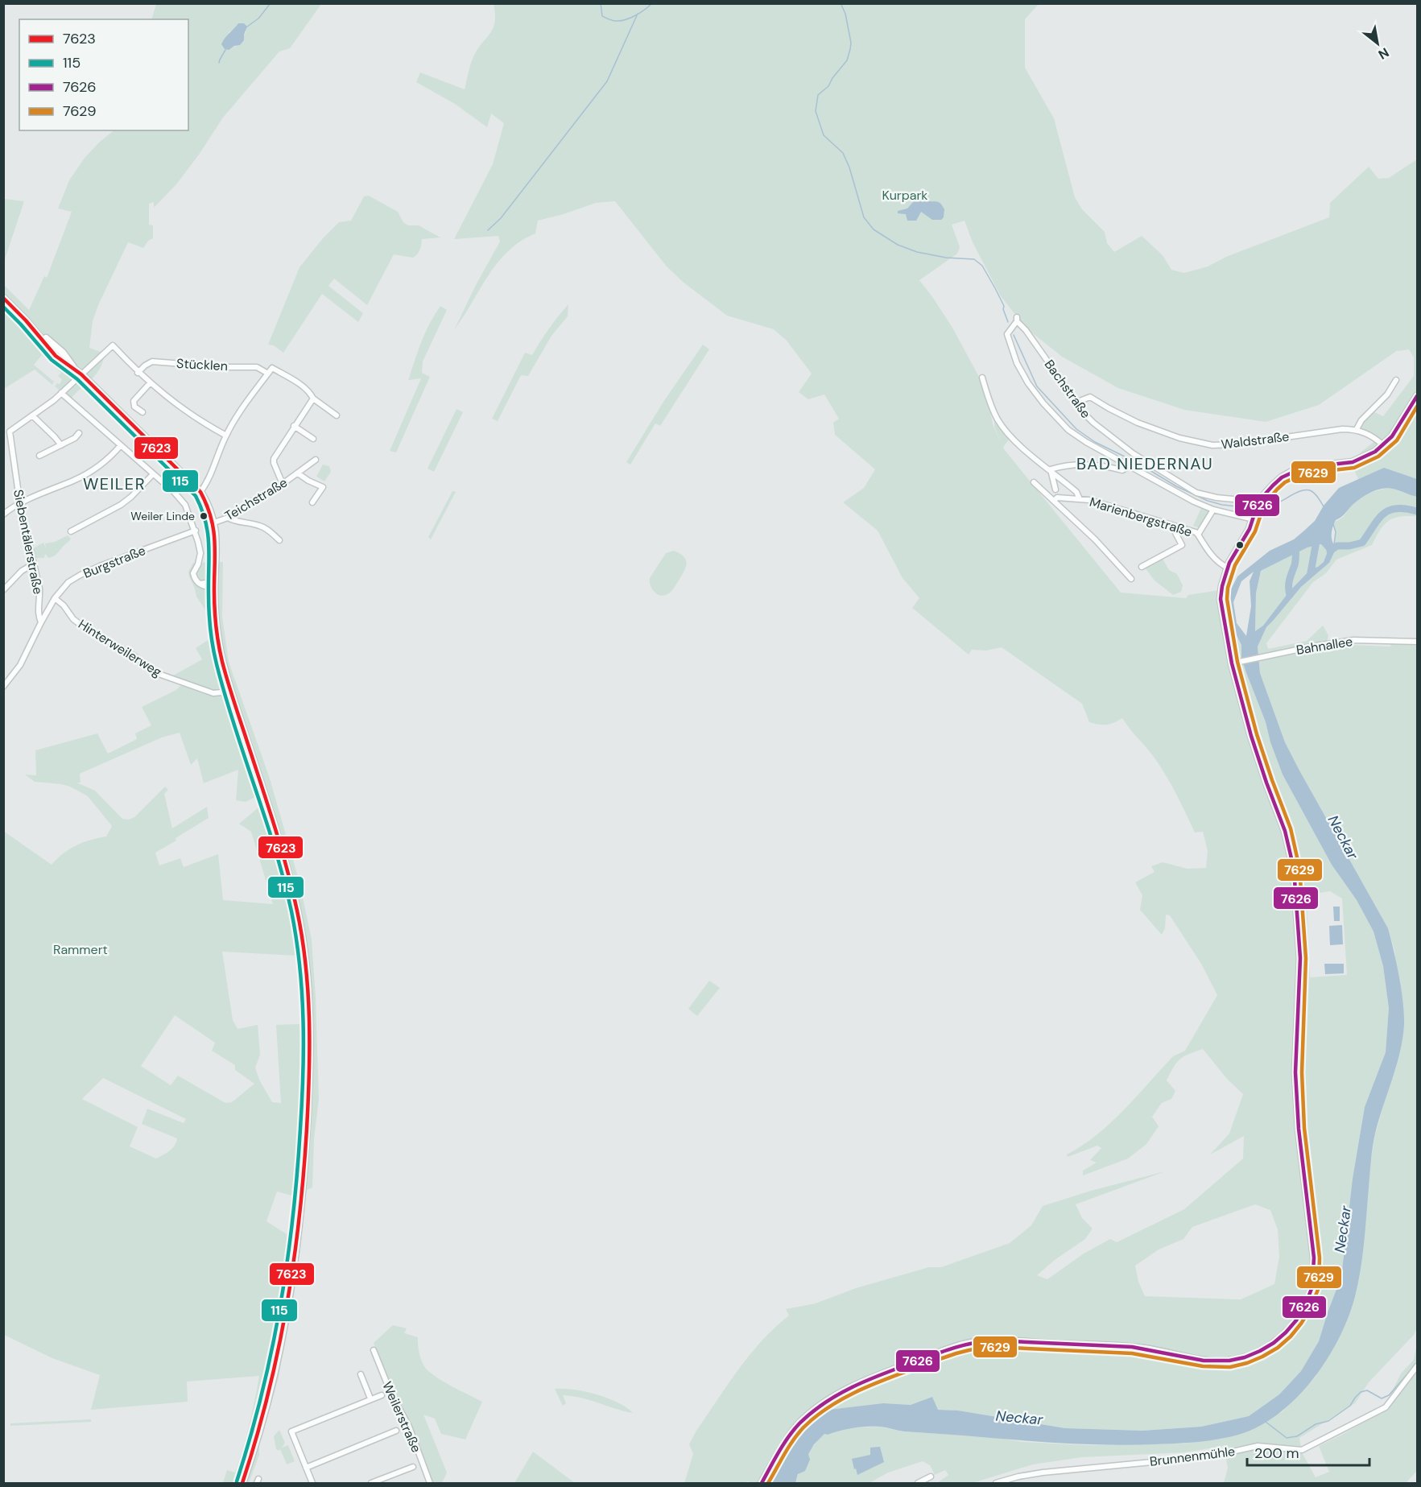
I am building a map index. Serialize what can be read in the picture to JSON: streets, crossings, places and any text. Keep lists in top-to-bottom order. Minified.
{"streets":{"street":["Stücklen","Bachstraße","Waldstraße","Teichstraße","Marienbergstraße","Siebentälerstraße","Burgstraße","Bahnallee","Hinterweilerweg","Weilerstraße","Brunnenmühle"]},"crossings":[["Stücklen","Siebentälerstraße"],["Bachstraße","Waldstraße"],["Siebentälerstraße","Burgstraße"],["Burgstraße","Hinterweilerweg"]],"districts":["BAD NIEDERNAU","WEILER"],"water":["Neckar"],"parks":["Kurpark","Rammert"],"places":["Weiler Linde"],"lines":["transit line 7623","transit line 115","transit line 7626","transit line 7629"],"legend":["7623","115","7626","7629"],"scale_bar":"200 m","north":"bottom right"}
